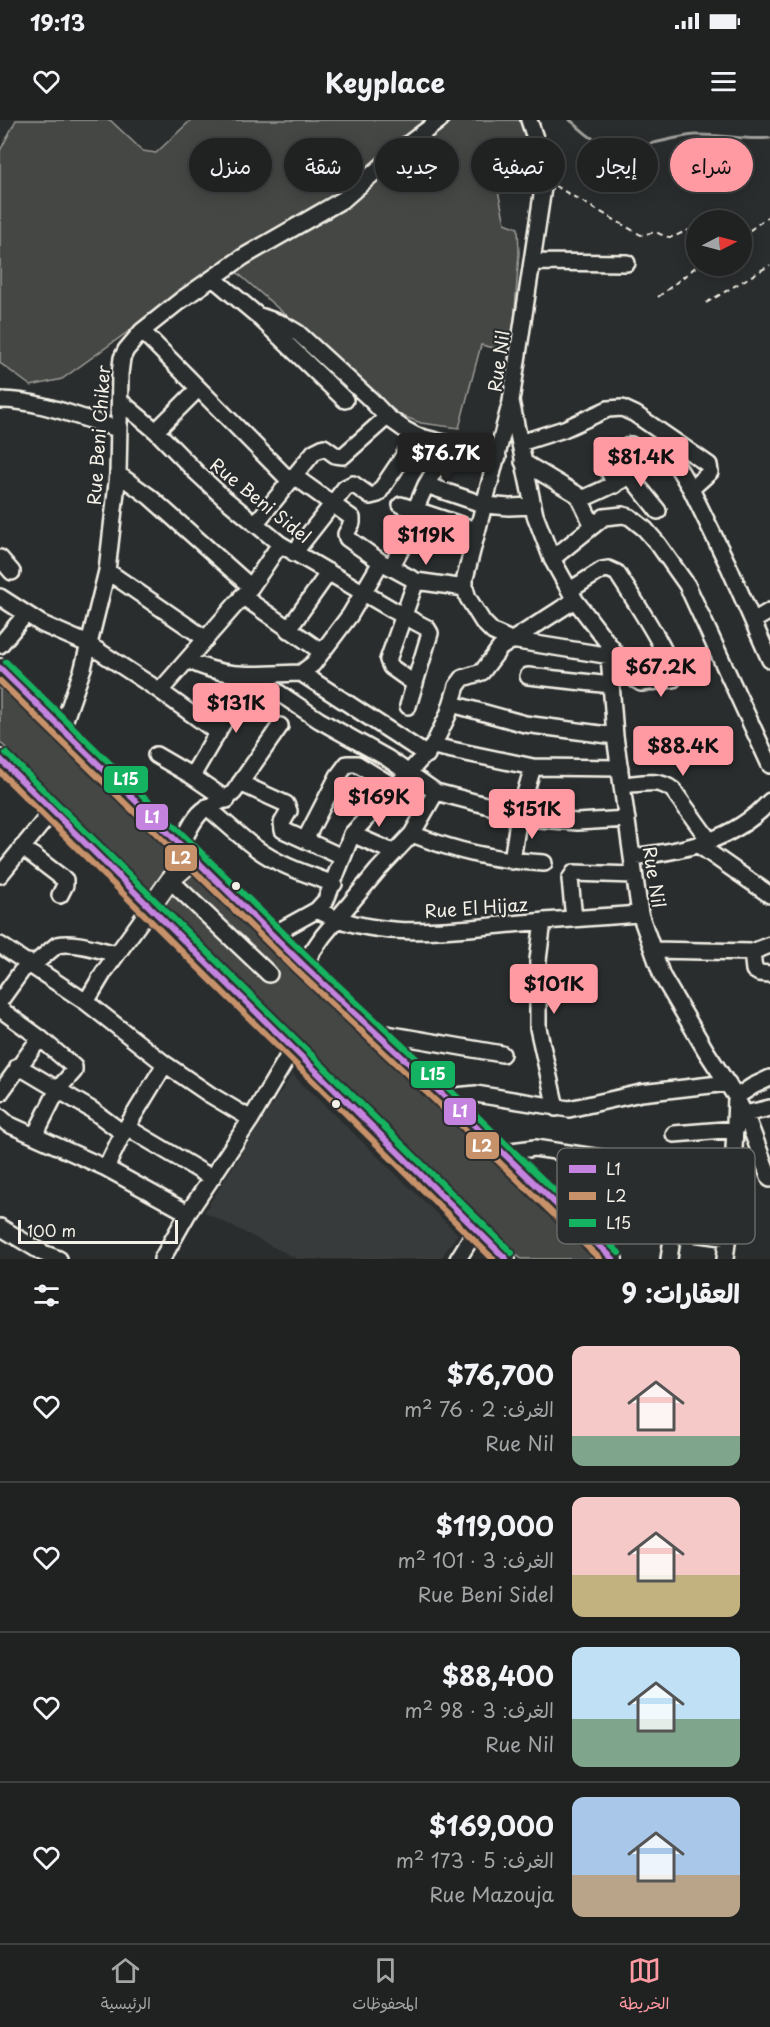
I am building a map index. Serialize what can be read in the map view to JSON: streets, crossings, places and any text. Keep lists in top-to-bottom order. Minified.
{"streets":{"street":["Rue Nil","Rue Beni Chiker","Rue Beni Sidel","Rue El Hijaz"]},"crossings":[["Rue Nil","Rue El Hijaz"],["Rue Beni Chiker","Rue Beni Sidel"]],"lines":["transit line L15","transit line L1","transit line L2"],"legend":["L1","L2","L15"],"scale_bar":"100 m","north":"right","page":{"status":"19:13","header":"Keyplace","chip":["شراء","إيجار","تصفية","جديد","شقة","منزل"],"price":["$76.7K","$81.4K","$119K","$67.2K","$131K","$88.4K","$169K","$151K","$101K"],"scale":"100 m","heading":"العقارات: 9","list":[{"name":"$76,700","note":"الغرف: 2 · 76 m² · Rue Nil"},{"name":"$119,000","note":"الغرف: 3 · 101 m² · Rue Beni Sidel"},{"name":"$88,400","note":"الغرف: 3 · 98 m² · Rue Nil"},{"name":"$169,000","note":"الغرف: 5 · 173 m² · Rue Mazouja"}],"tabs":["الخريطة","المحفوظات","الرئيسية"]}}
